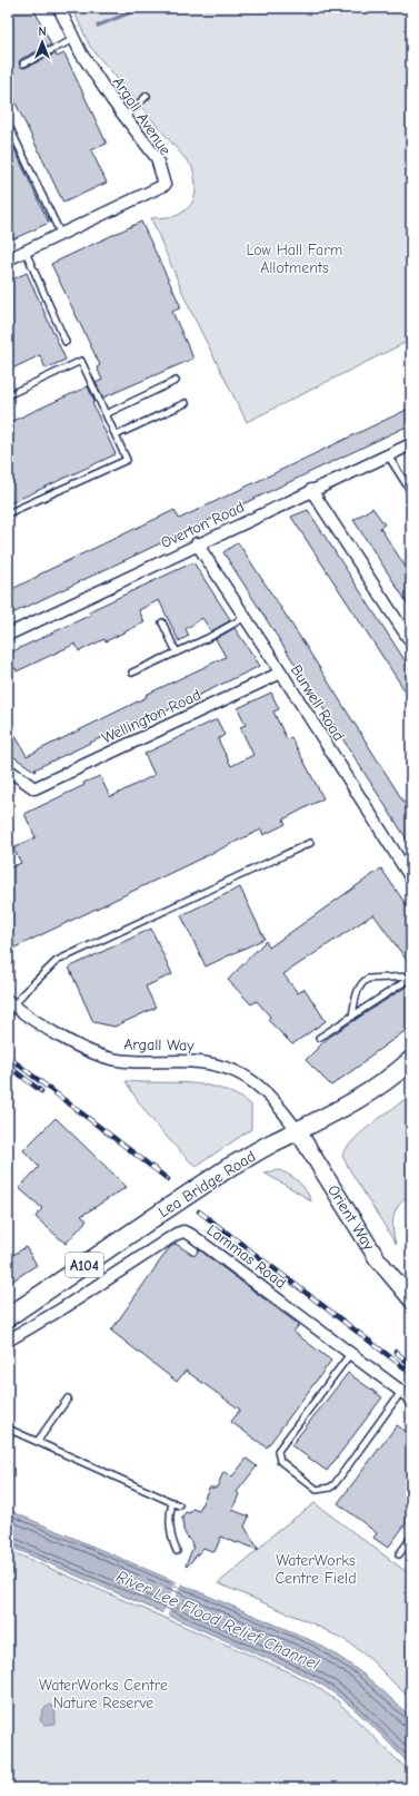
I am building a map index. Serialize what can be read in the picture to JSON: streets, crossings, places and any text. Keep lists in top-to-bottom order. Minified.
{"streets":{"main road":["Lea Bridge Road","A104"],"street":["Argall Avenue","Overton Road","Burwell Road","Wellington Road","Argall Way","Orient Way","Lammas Road"]},"crossings":[["Overton Road","Burwell Road"],["Burwell Road","Wellington Road"],["Argall Way","Lea Bridge Road"],["Argall Way","Orient Way"],["Lea Bridge Road","Orient Way"]],"water":["River Lee Flood Relief Channel"],"parks":["Low Hall Farm Allotments","WaterWorks Centre Field","WaterWorks Centre Nature Reserve"],"north":"top"}
